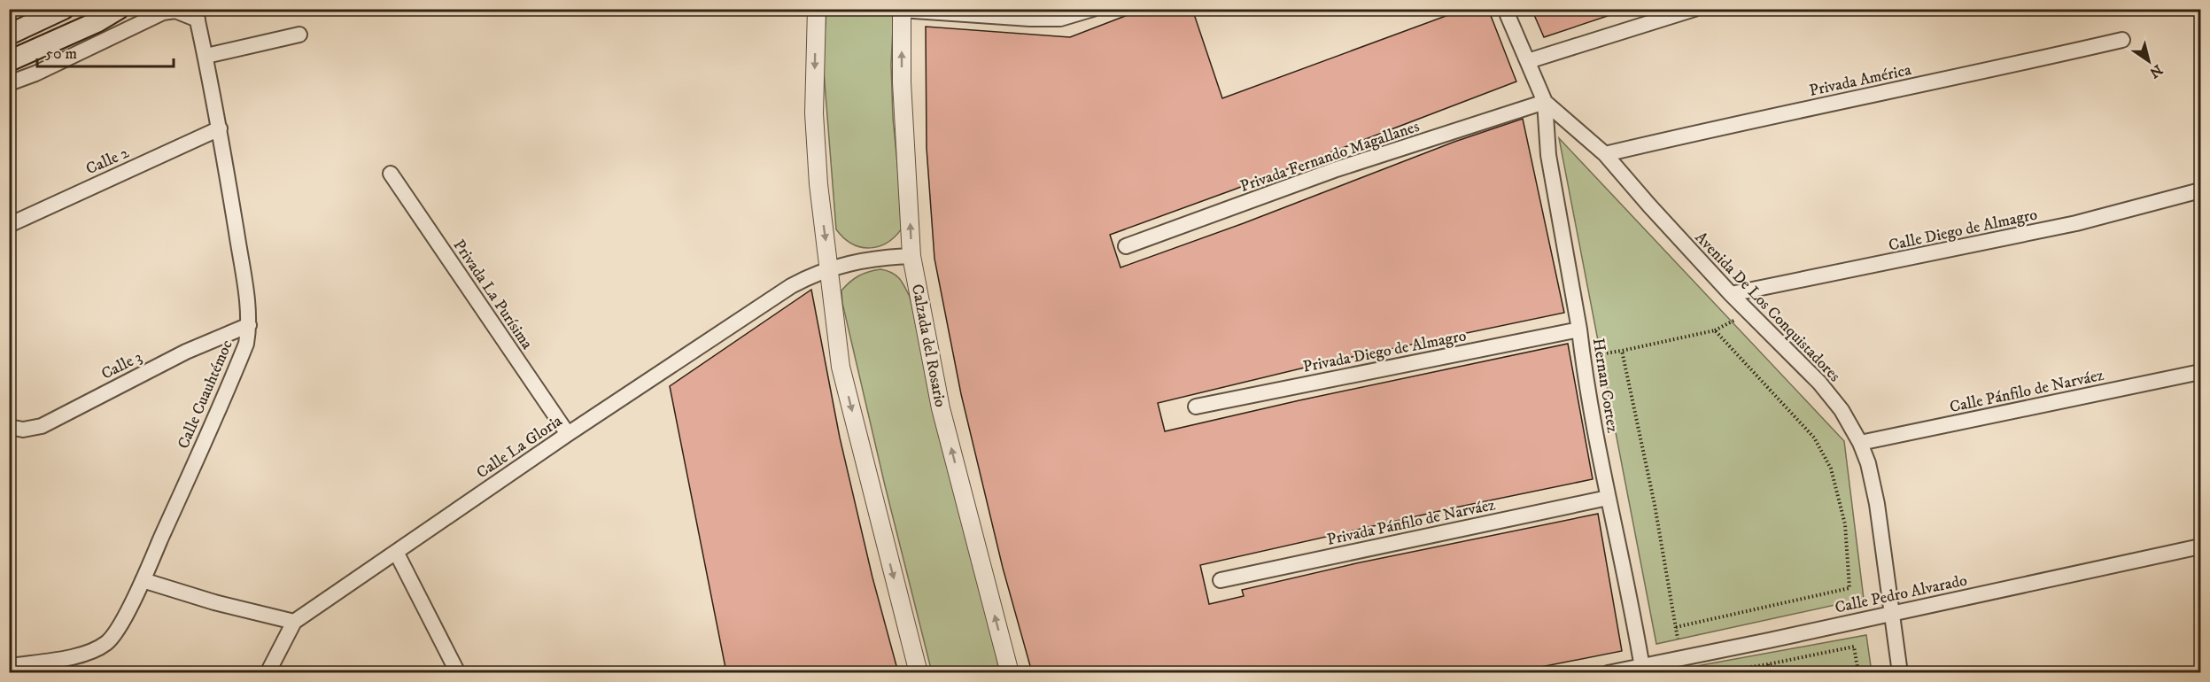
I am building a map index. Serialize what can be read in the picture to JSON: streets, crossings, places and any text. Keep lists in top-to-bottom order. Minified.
{"streets":{"street":["Privada América","Privada Fernando Magallanes","Calle 2","Calle Diego de Almagro","Privada La Purísima","Avenida De Los Conquistadores","Calzada del Rosario","Privada Diego de Almagro","Calle 3","Hernan Cortez","Calle Pánfilo de Narváez","Calle Cuauhtémoc","Calle La Gloria","Privada Pánfilo de Narváez","Calle Pedro Alvarado"]},"crossings":[["Privada América","Avenida De Los Conquistadores"],["Privada Fernando Magallanes","Avenida De Los Conquistadores"],["Privada Fernando Magallanes","Hernan Cortez"],["Calle 2","Calle Cuauhtémoc"],["Calle Diego de Almagro","Avenida De Los Conquistadores"],["Privada La Purísima","Calle La Gloria"],["Avenida De Los Conquistadores","Hernan Cortez"],["Avenida De Los Conquistadores","Calle Pánfilo de Narváez"],["Avenida De Los Conquistadores","Calle Pedro Alvarado"],["Calzada del Rosario","Calle La Gloria"],["Privada Diego de Almagro","Hernan Cortez"],["Calle 3","Calle Cuauhtémoc"],["Hernan Cortez","Privada Pánfilo de Narváez"],["Hernan Cortez","Calle Pedro Alvarado"]],"scale_bar":"50 m","north":"bottom right"}
